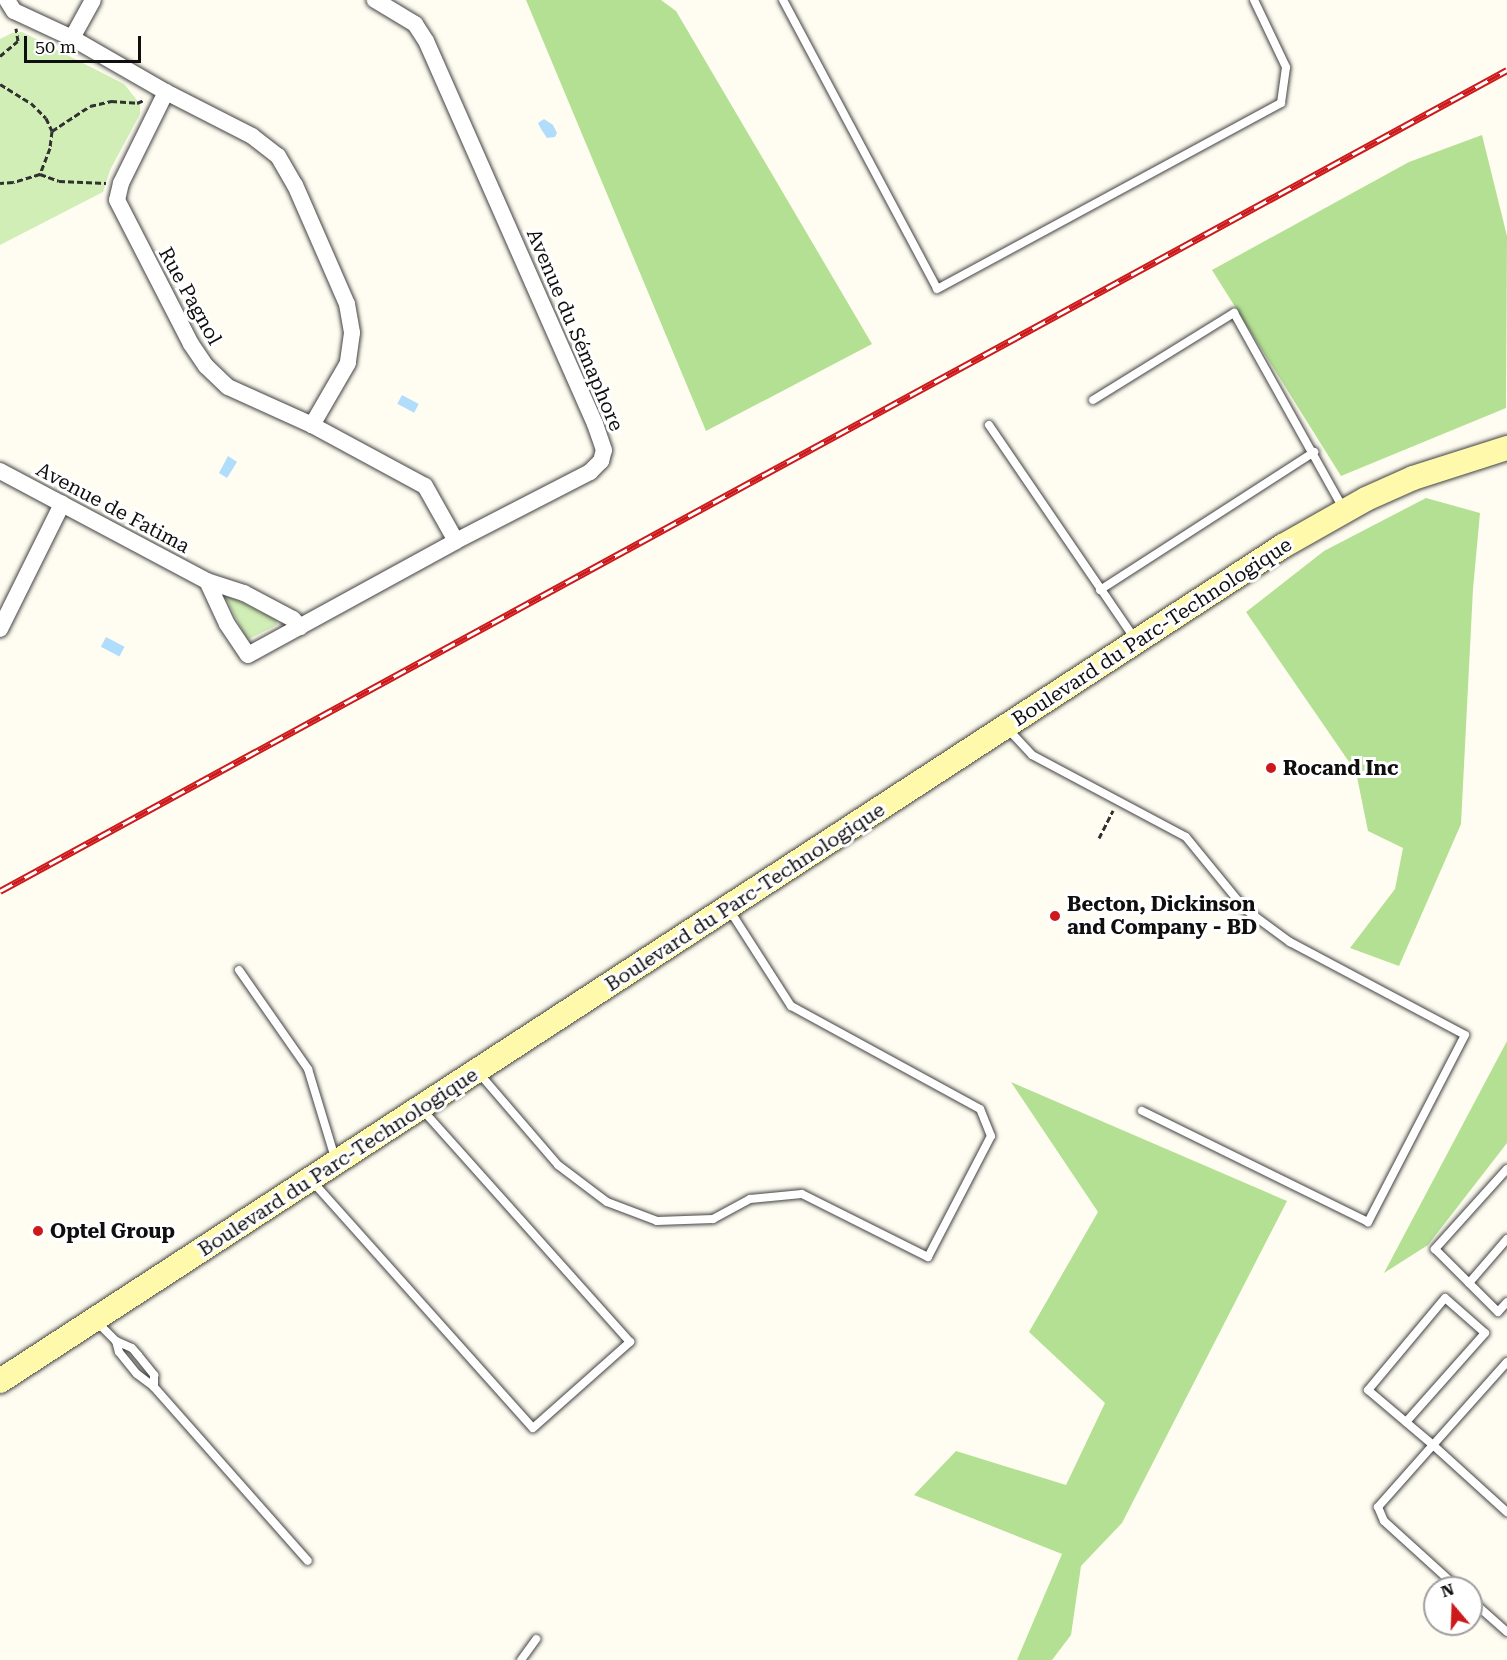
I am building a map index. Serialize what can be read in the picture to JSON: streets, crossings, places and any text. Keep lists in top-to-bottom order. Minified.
{"streets":{"street":["Rue Pagnol","Avenue du Sémaphore","Avenue de Fatima","Boulevard du Parc-Technologique"]},"crossings":[["Rue Pagnol","Avenue du Sémaphore"],["Avenue du Sémaphore","Avenue de Fatima"]],"places":["Rocand Inc","Becton, Dickinson and Company - BD","Optel Group"],"scale_bar":"50 m","north":"top"}
